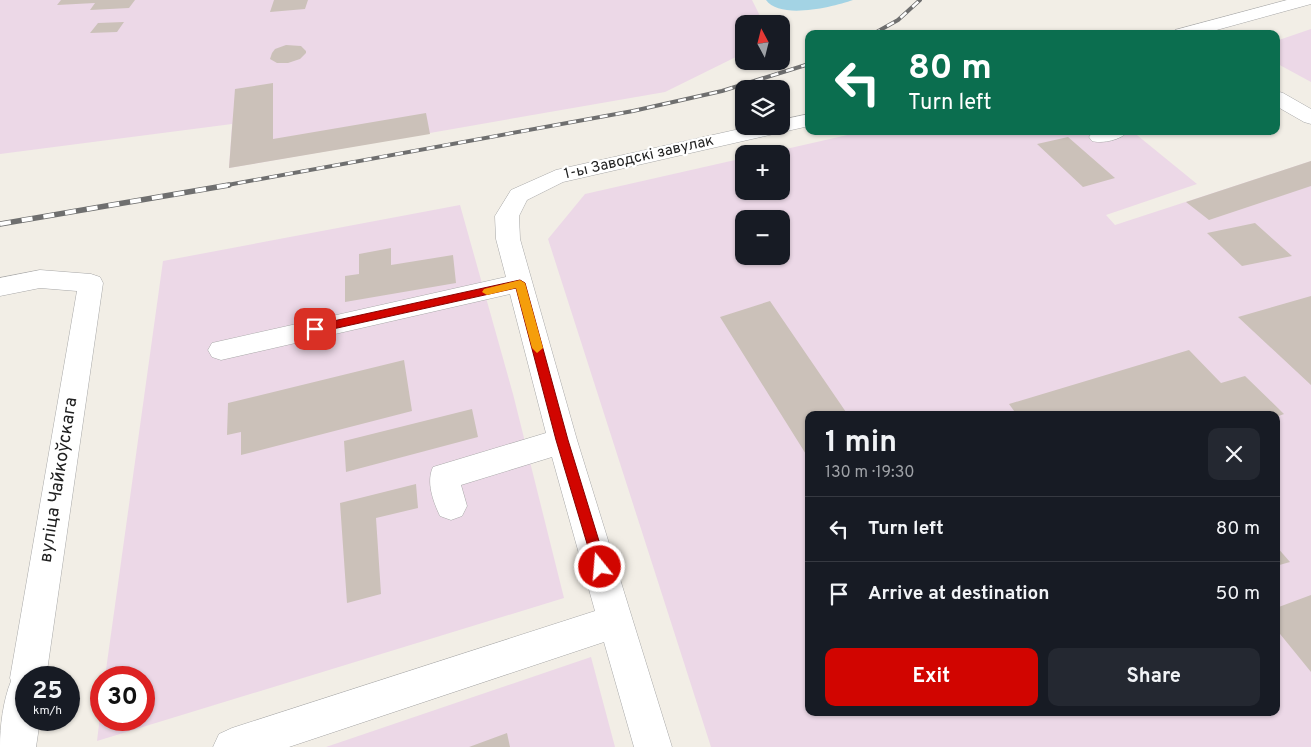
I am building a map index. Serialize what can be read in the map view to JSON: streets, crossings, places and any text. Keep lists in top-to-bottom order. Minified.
{"streets":{"street":["1-ы Заводскі завулак","вуліца Чайкоўскага"]},"north":"top","page":{"map_buttons":["+","−"],"turn":["80 m","Turn left"],"heading":["1 min","130 m · 19:30"],"list":[{"name":"Turn left","value":"80 m"},{"name":"Arrive at destination","value":"50 m"}],"buttons":["Exit","Share"],"speed":"25 km/h","limit":"30"}}
